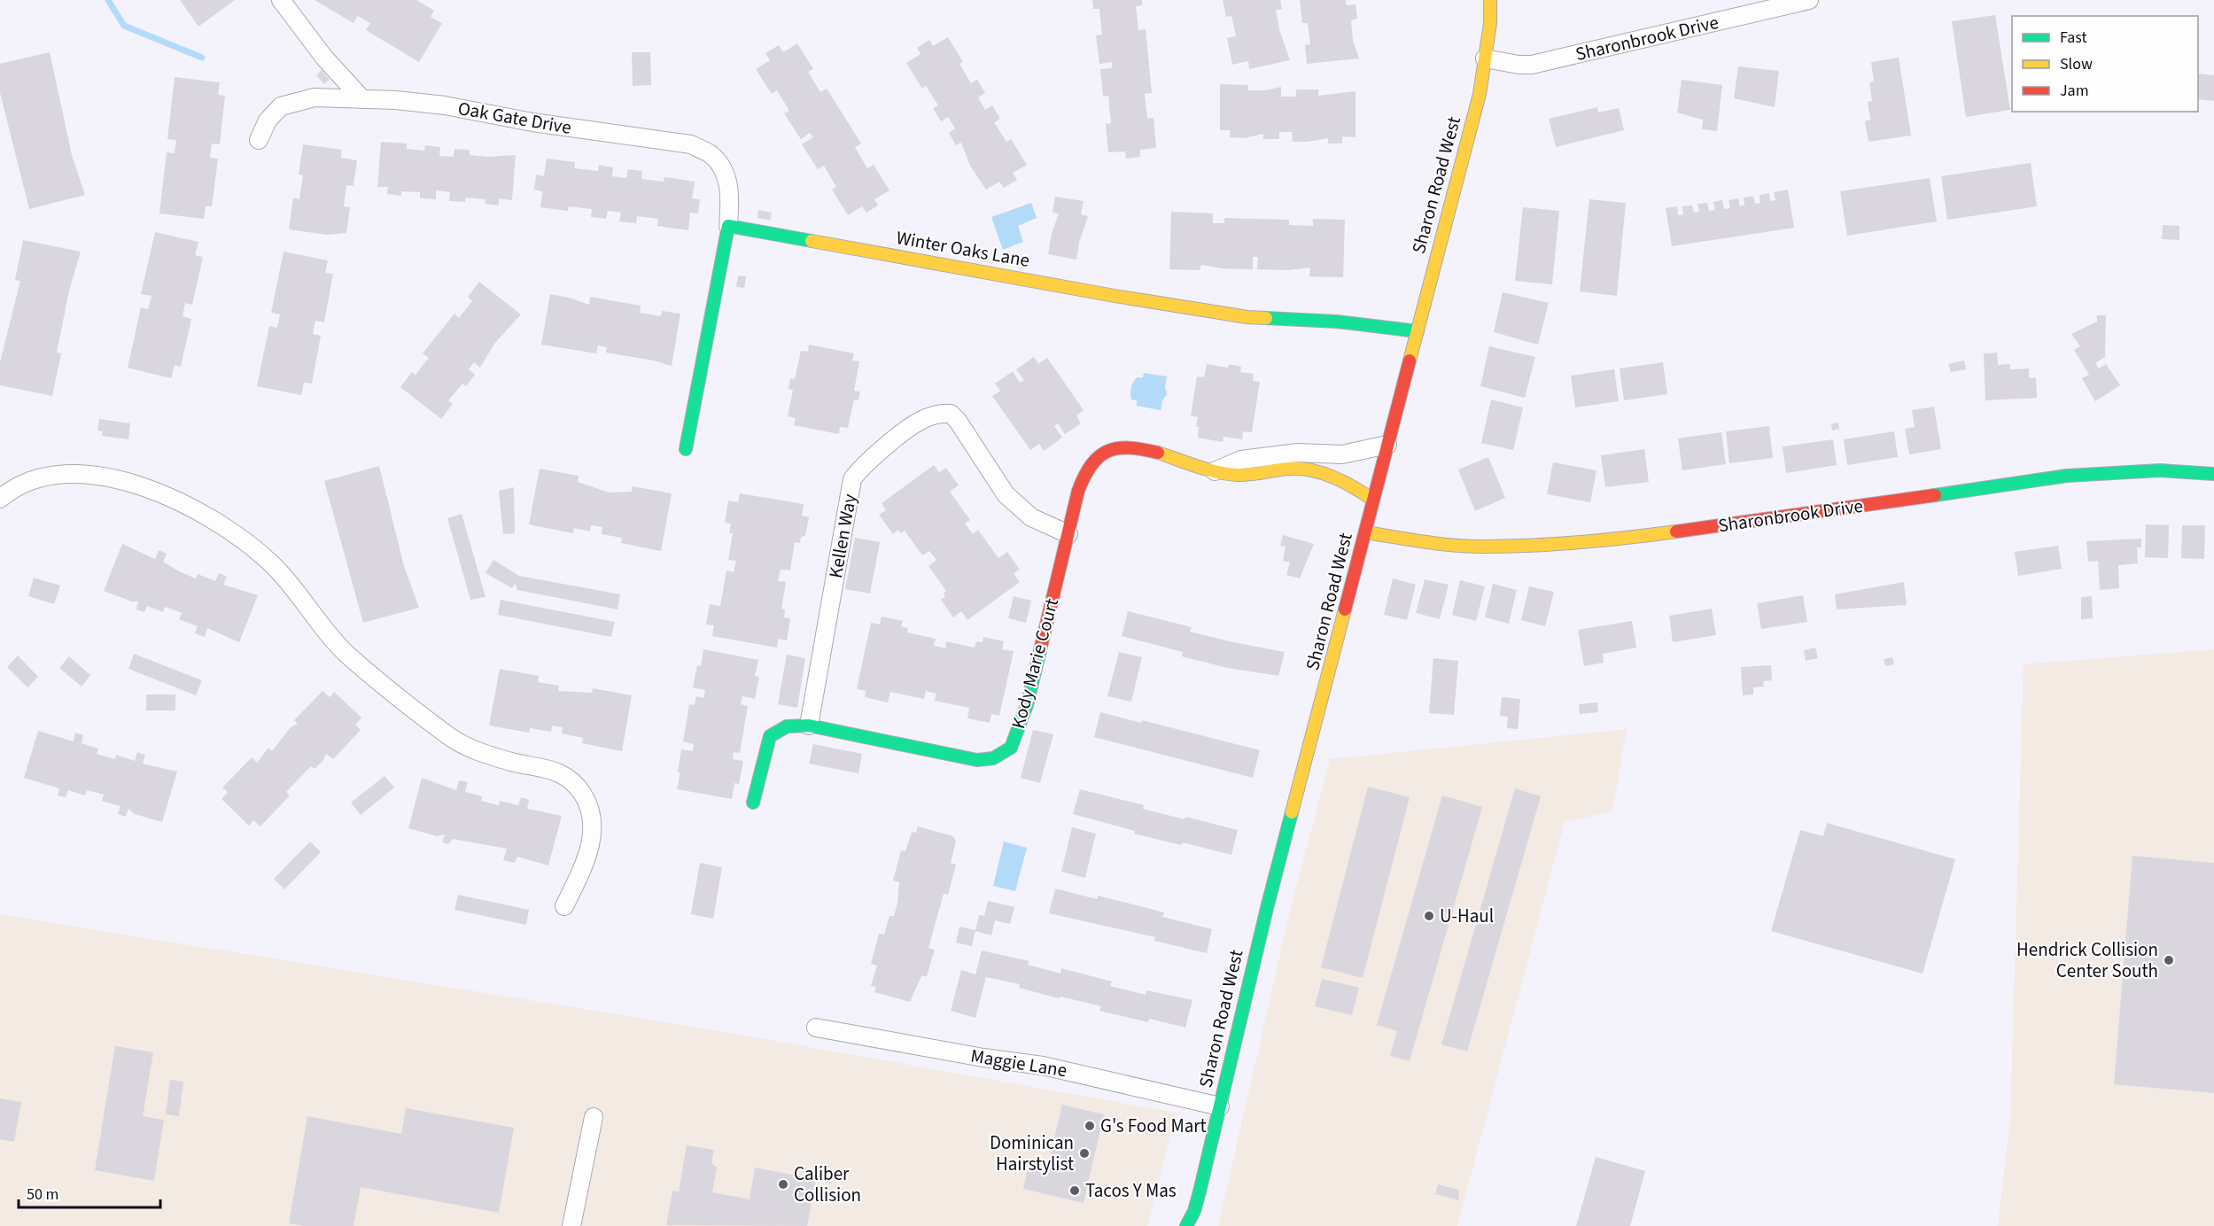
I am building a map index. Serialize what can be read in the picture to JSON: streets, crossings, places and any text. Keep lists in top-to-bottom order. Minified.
{"streets":{"street":["Sharonbrook Drive","Oak Gate Drive","Sharon Road West","Winter Oaks Lane","Kellen Way","Kody Marie Court","Maggie Lane"]},"crossings":[["Sharonbrook Drive","Sharon Road West"],["Oak Gate Drive","Winter Oaks Lane"],["Sharon Road West","Winter Oaks Lane"],["Sharon Road West","Kody Marie Court"],["Sharon Road West","Maggie Lane"],["Kellen Way","Kody Marie Court"]],"places":["U-Haul","Hendrick Collision Center South","G's Food Mart","Dominican Hairstylist","Caliber Collision","Tacos Y Mas"],"legend":["Fast","Slow","Jam"],"scale_bar":"50 m"}
